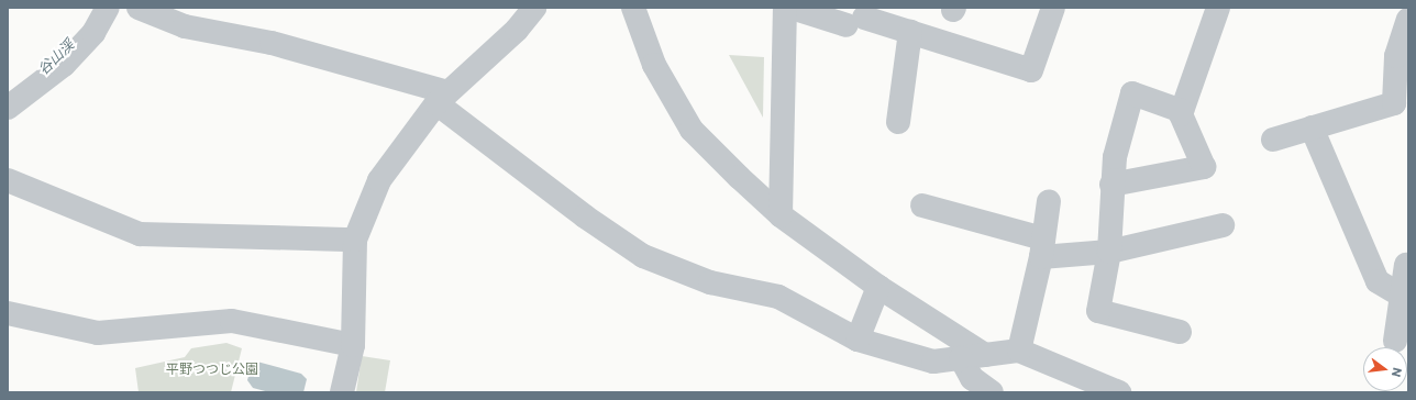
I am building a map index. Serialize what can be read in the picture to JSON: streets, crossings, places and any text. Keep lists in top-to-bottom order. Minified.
{"water":["谷山渓"],"parks":["平野つつじ公園"],"north":"right"}
